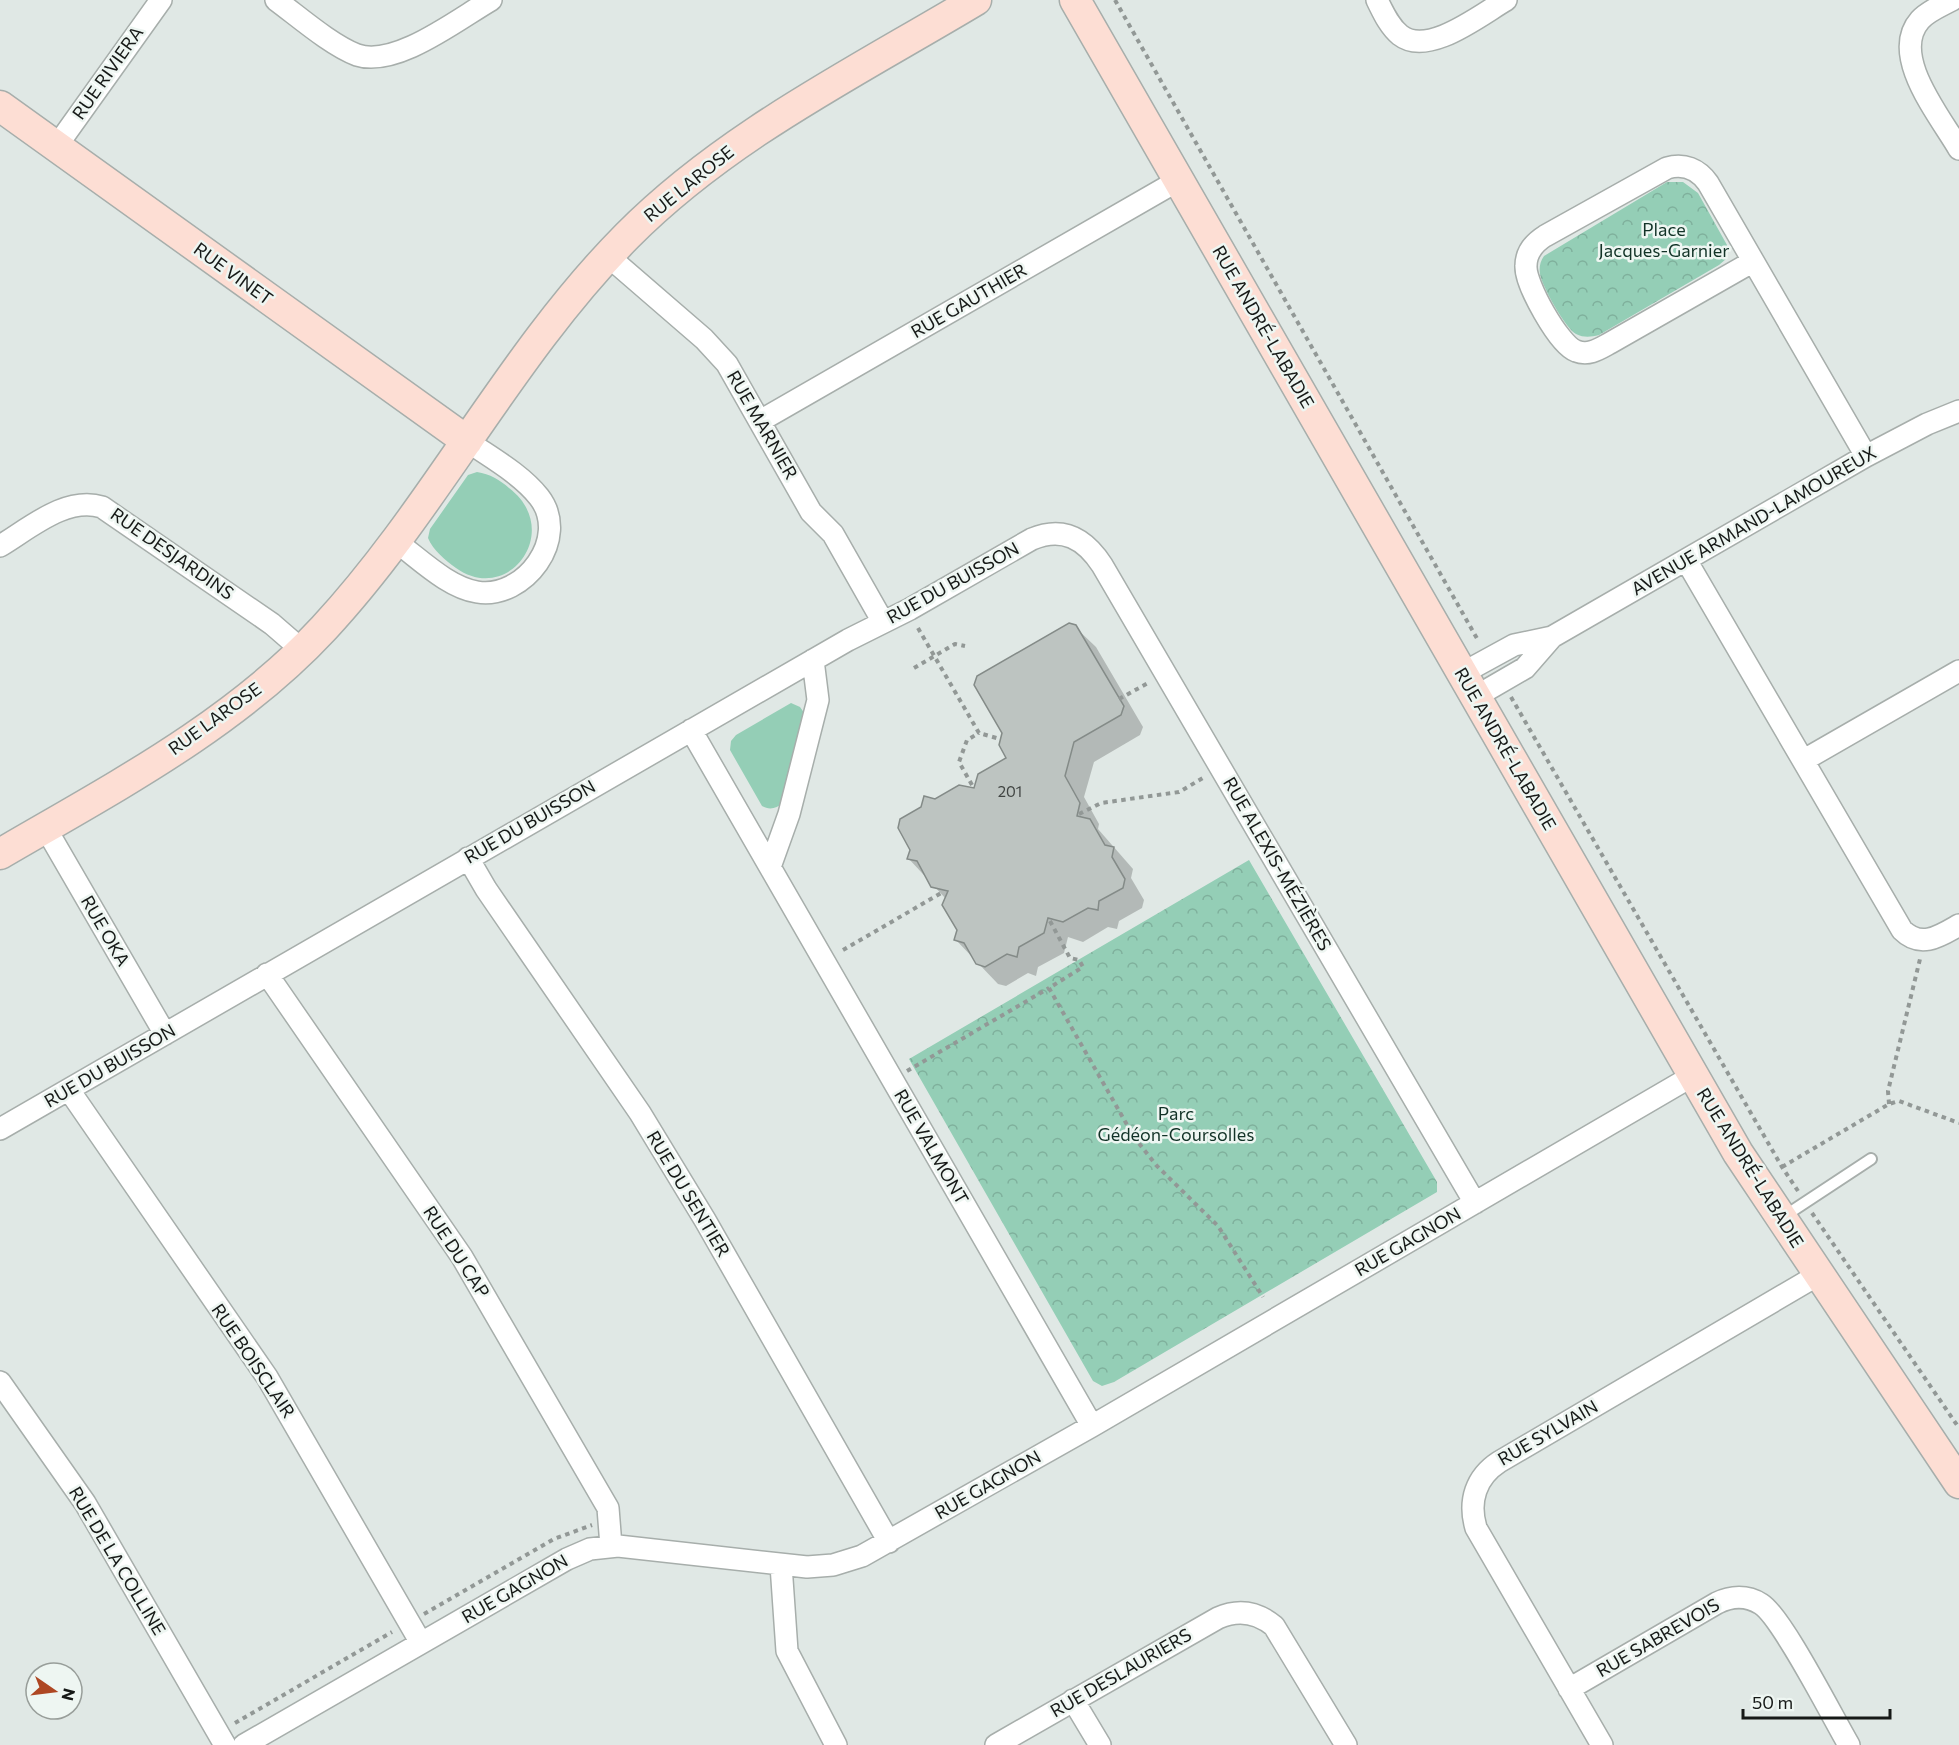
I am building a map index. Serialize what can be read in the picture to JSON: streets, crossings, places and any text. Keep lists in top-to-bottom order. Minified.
{"streets":{"street":["RUE RIVIERA","RUE LAROSE","RUE VINET","RUE GAUTHIER","RUE ANDRÉ-LABADIE","RUE MARNIER","AVENUE ARMAND-LAMOUREUX","RUE DESJARDINS","RUE DU BUISSON","RUE ALEXIS-MÉZIÈRES","RUE OKA","RUE VALMONT","RUE DU SENTIER","RUE GAGNON","RUE DU CAP","RUE BOISCLAIR","RUE SYLVAIN","RUE DE LA COLLINE","RUE SABREVOIS","RUE DESLAURIERS"]},"crossings":[["RUE RIVIERA","RUE VINET"],["RUE LAROSE","RUE VINET"],["RUE LAROSE","RUE MARNIER"],["RUE LAROSE","RUE DESJARDINS"],["RUE LAROSE","RUE OKA"],["RUE GAUTHIER","RUE ANDRÉ-LABADIE"],["RUE GAUTHIER","RUE MARNIER"],["RUE ANDRÉ-LABADIE","AVENUE ARMAND-LAMOUREUX"],["RUE ANDRÉ-LABADIE","RUE GAGNON"],["RUE ANDRÉ-LABADIE","RUE SYLVAIN"],["RUE MARNIER","RUE DU BUISSON"],["RUE DU BUISSON","RUE ALEXIS-MÉZIÈRES"],["RUE DU BUISSON","RUE OKA"],["RUE DU BUISSON","RUE VALMONT"],["RUE DU BUISSON","RUE DU SENTIER"],["RUE DU BUISSON","RUE DU CAP"],["RUE DU BUISSON","RUE BOISCLAIR"],["RUE ALEXIS-MÉZIÈRES","RUE GAGNON"],["RUE VALMONT","RUE GAGNON"],["RUE DU SENTIER","RUE GAGNON"],["RUE GAGNON","RUE DU CAP"],["RUE GAGNON","RUE BOISCLAIR"],["RUE SYLVAIN","RUE SABREVOIS"]],"parks":["Place Jacques-Garnier","Parc Gédéon-Coursolles"],"house_numbers":["201"],"scale_bar":"50 m","north":"right"}
